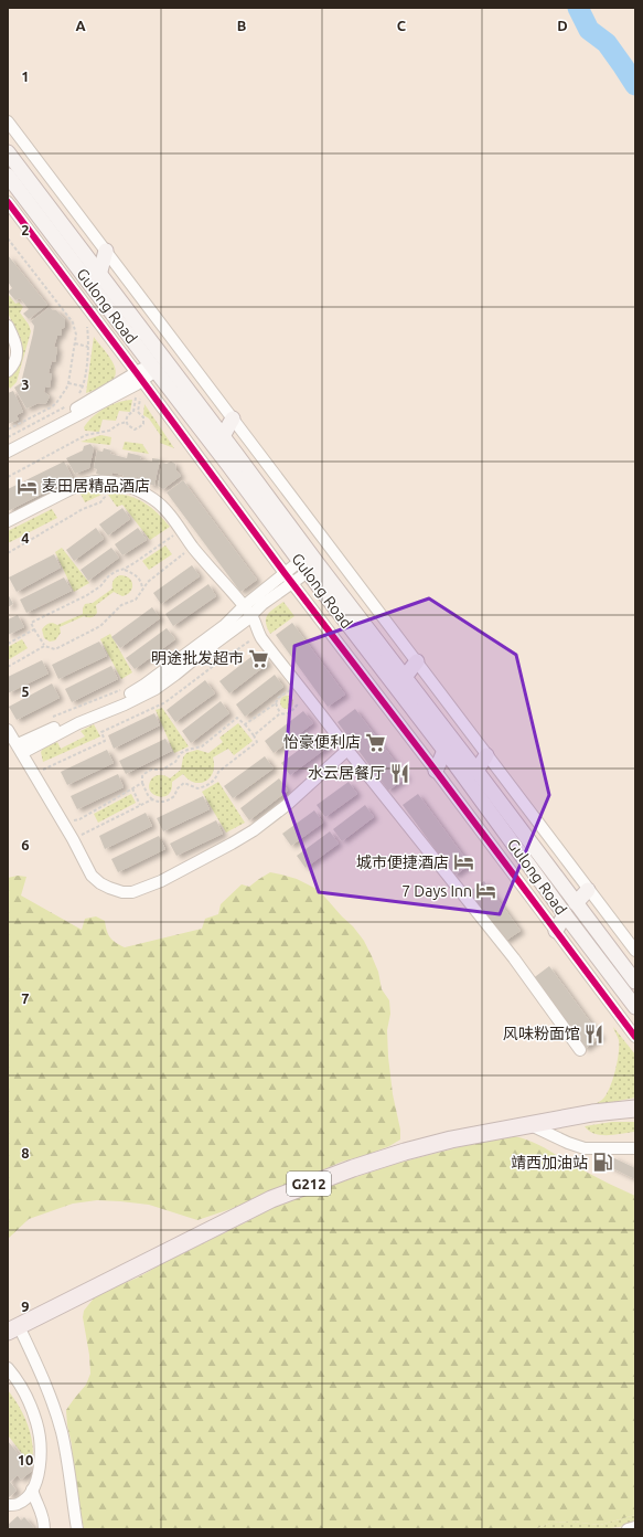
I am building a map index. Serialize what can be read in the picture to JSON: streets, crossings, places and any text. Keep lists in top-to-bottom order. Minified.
{"streets":{"highway":["G212"],"main road":["Gulong Road"]},"places":{"hotel":["麦田居精品酒店","城市便捷酒店","7 Days Inn"],"supermarket":["明途批发超市","怡豪便利店"],"restaurant":["水云居餐厅","风味粉面馆"],"fuel station":["靖西加油站"]},"grid":{"columns":["A","B","C","D"],"rows":["1","2","3","4","5","6","7","8","9","10"]}}
